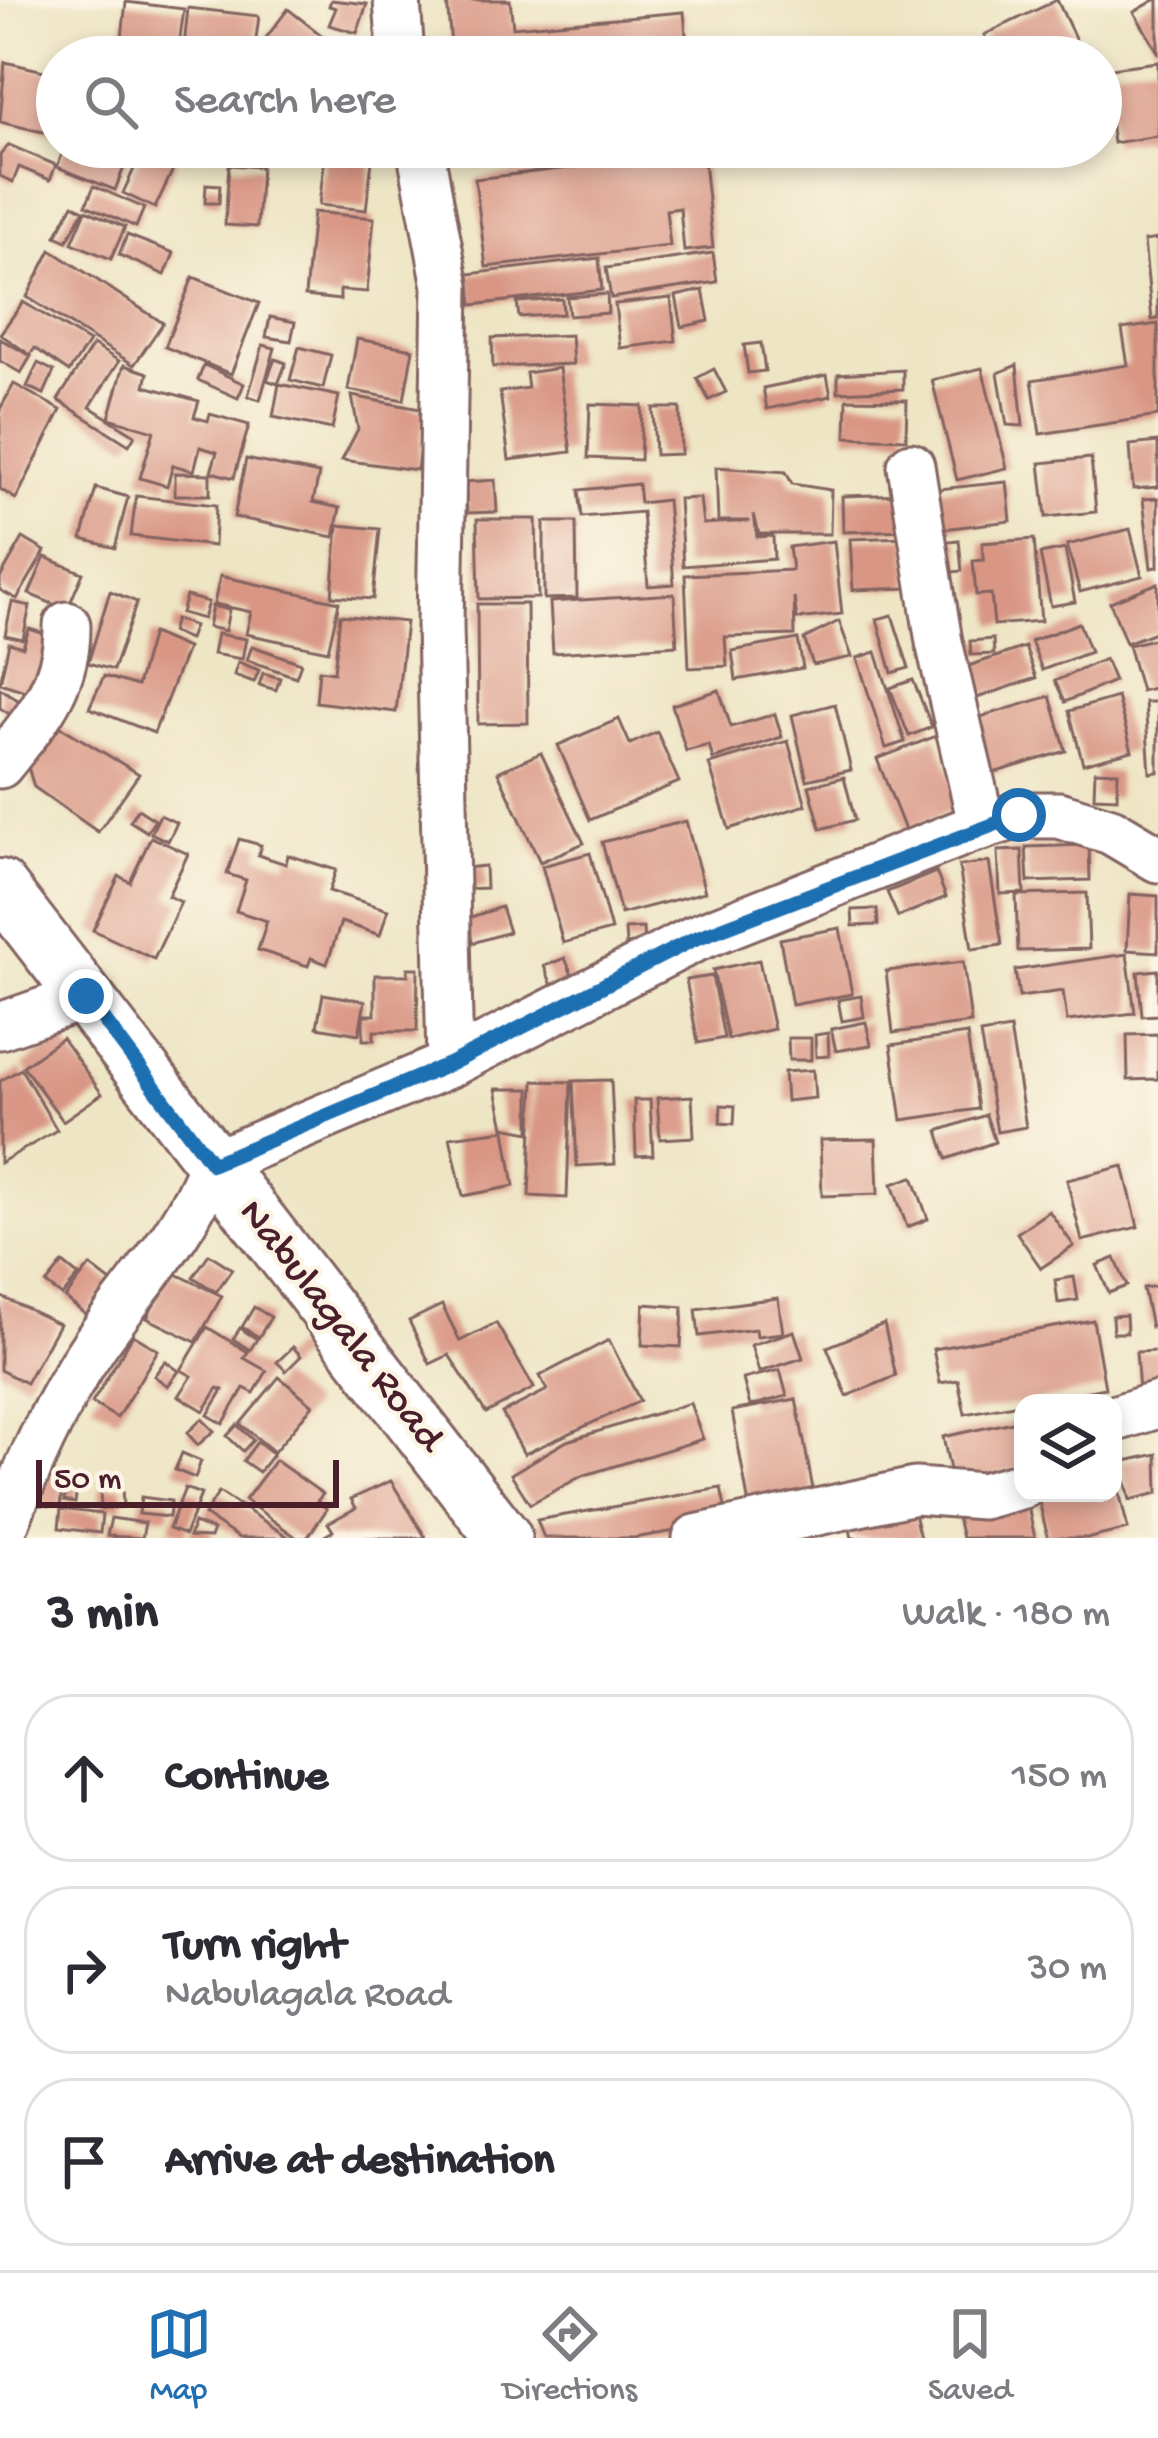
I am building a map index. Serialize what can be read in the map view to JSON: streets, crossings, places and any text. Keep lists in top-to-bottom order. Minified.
{"streets":{"street":["Nabulagala Road"]},"scale_bar":"50 m","page":{"search":"Search here","scale":"50 m","heading":["3 min","Walk · 180 m"],"list":[["Continue","150 m"],["Turn right","Nabulagala Road","30 m"],"Arrive at destination"],"nav":["Map","Directions","Saved"]}}
